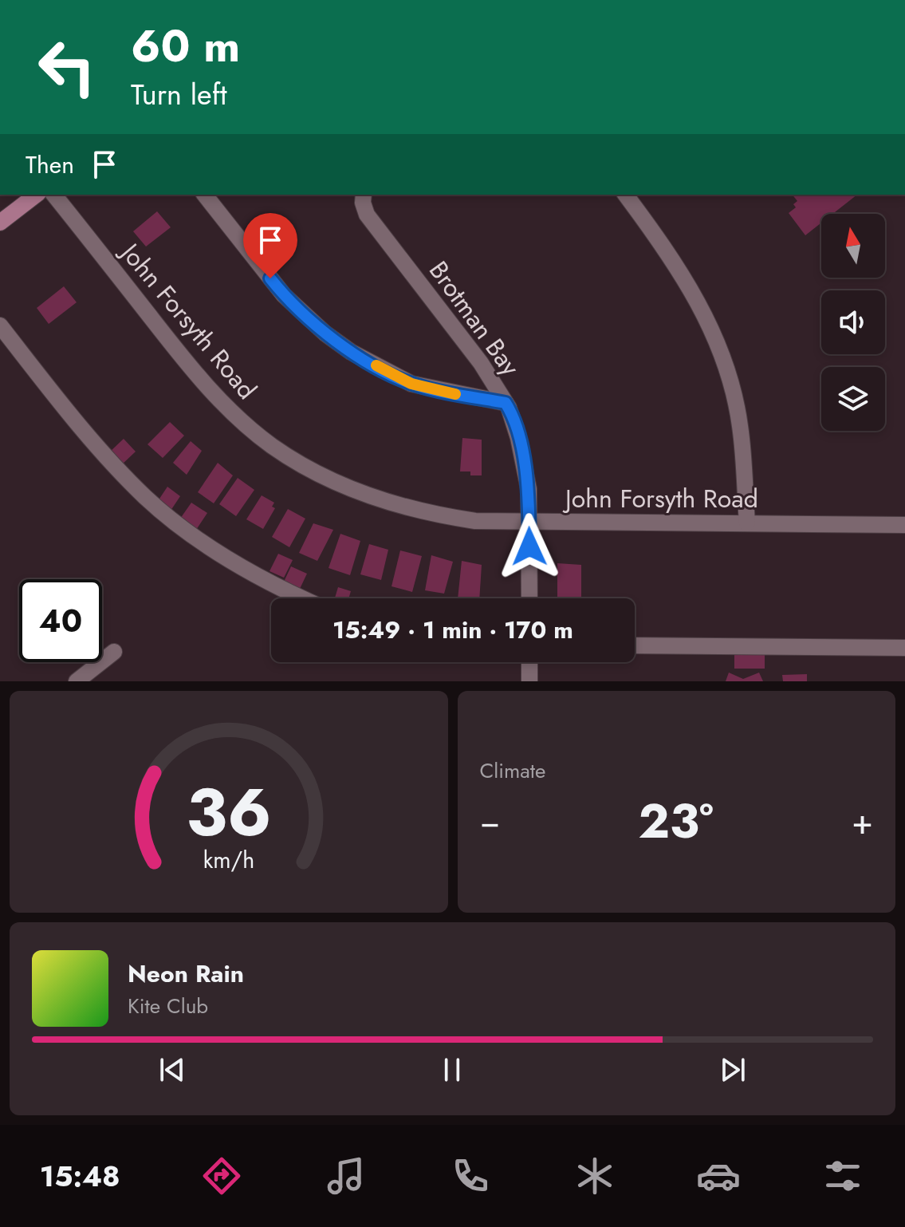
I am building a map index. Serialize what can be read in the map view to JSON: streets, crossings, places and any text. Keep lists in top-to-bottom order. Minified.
{"streets":{"street":["Brotman Bay","John Forsyth Road"]},"crossings":[["Brotman Bay","John Forsyth Road"]],"north":"top","page":{"turn":["60 m","Turn left"],"then":"Then","limit":"40","trip":"15:49 · 1 min · 170 m","tile":"Climate","heat":["−","23°","+"],"song":["Neon Rain","Kite Club"],"tabs":"15:48","gauge":["36","km/h"]}}
